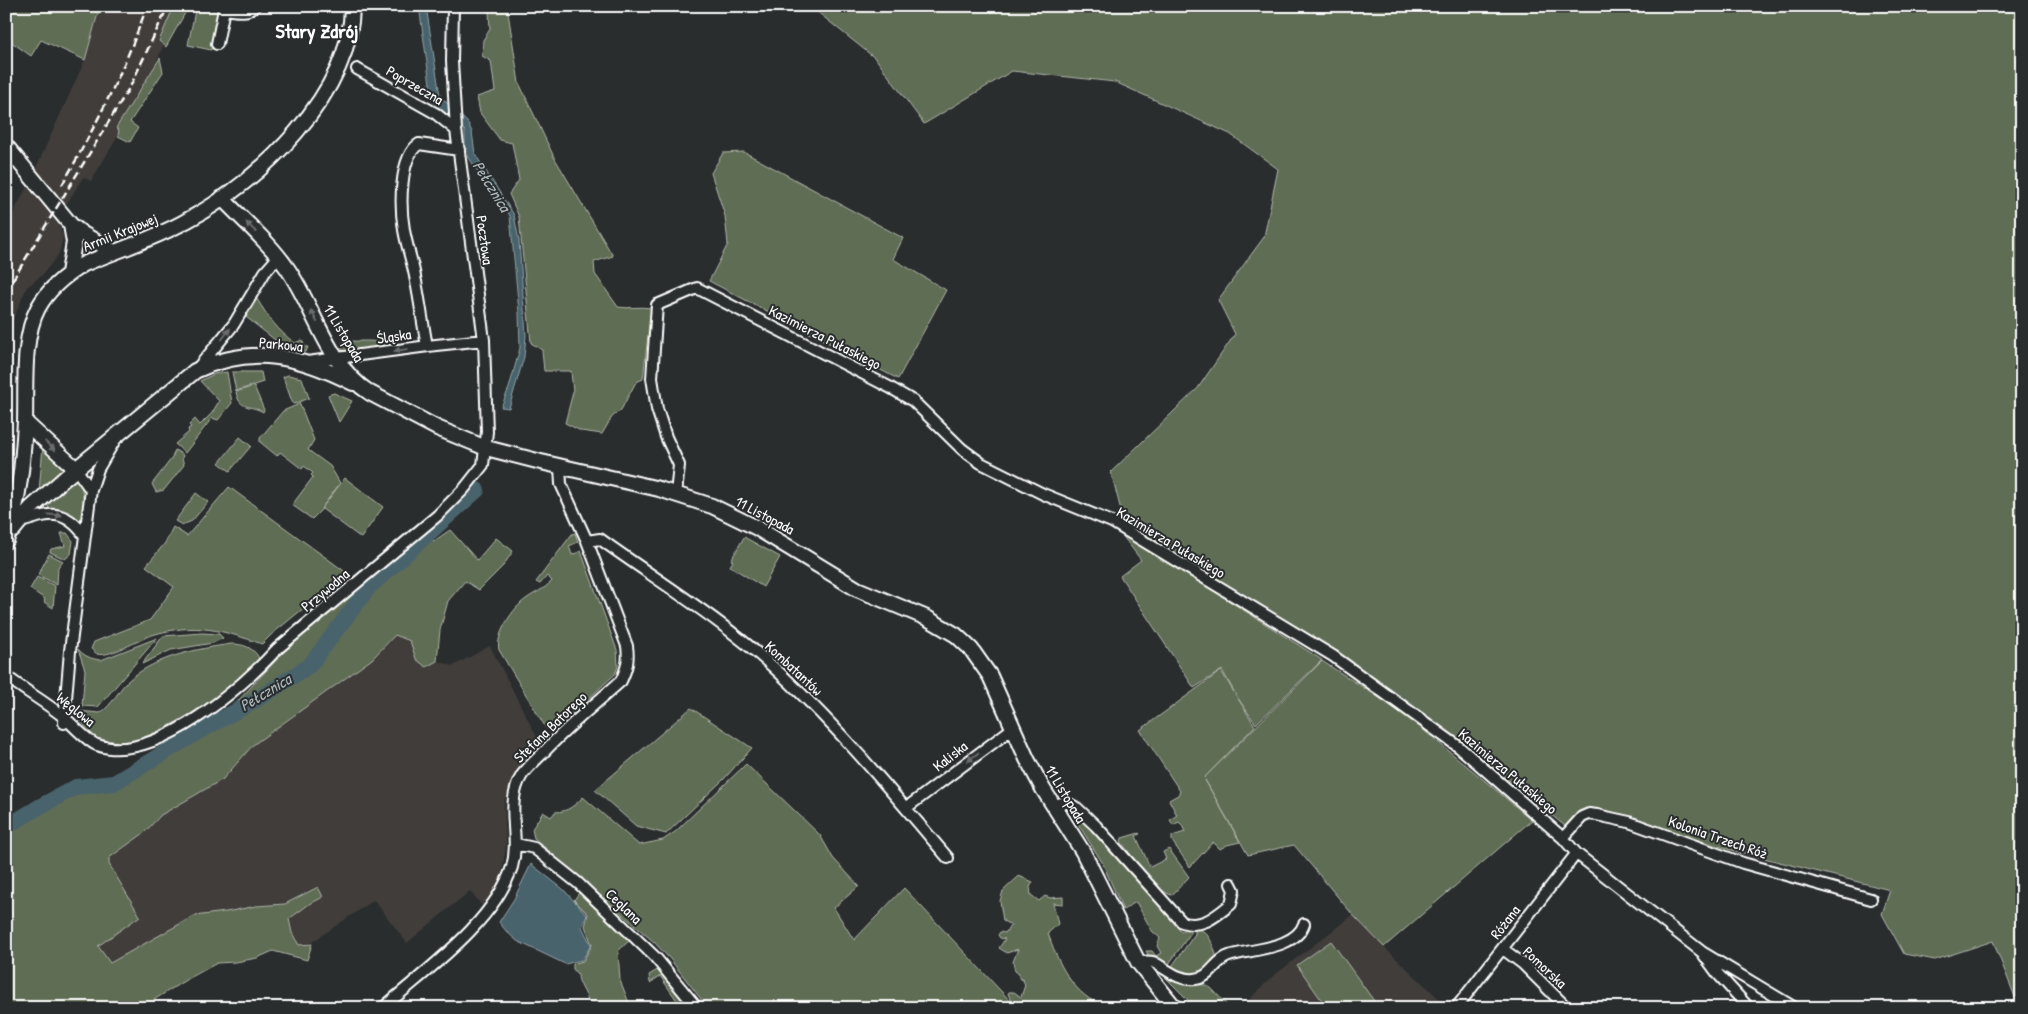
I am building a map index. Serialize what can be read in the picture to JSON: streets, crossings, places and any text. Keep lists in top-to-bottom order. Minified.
{"streets":{"main road":["Armii Krajowej","11 Listopada","Parkowa"],"street":["Poprzeczna","Pocztowa","Śląska","Kazimierza Pułaskiego","Przywodna","Kombatantów","Węglowa","Stefana Batorego","Kaliska","Kolonia Trzech Róż","Ceglana","Różana","Pomorska"]},"crossings":[["Poprzeczna","Pocztowa"],["Armii Krajowej","11 Listopada"],["Armii Krajowej","Parkowa"],["Pocztowa","11 Listopada"],["Pocztowa","Śląska"],["Pocztowa","Przywodna"],["11 Listopada","Śląska"],["11 Listopada","Kazimierza Pułaskiego"],["11 Listopada","Parkowa"],["11 Listopada","Przywodna"],["11 Listopada","Stefana Batorego"],["11 Listopada","Kaliska"],["Śląska","Parkowa"],["Kazimierza Pułaskiego","Kolonia Trzech Róż"],["Kazimierza Pułaskiego","Różana"],["Przywodna","Węglowa"],["Kombatantów","Stefana Batorego"],["Kombatantów","Kaliska"],["Stefana Batorego","Ceglana"],["Różana","Pomorska"]],"one_way":["Śląska","Kaliska"],"districts":["Stary Zdrój"],"water":["Pełcznica"]}
